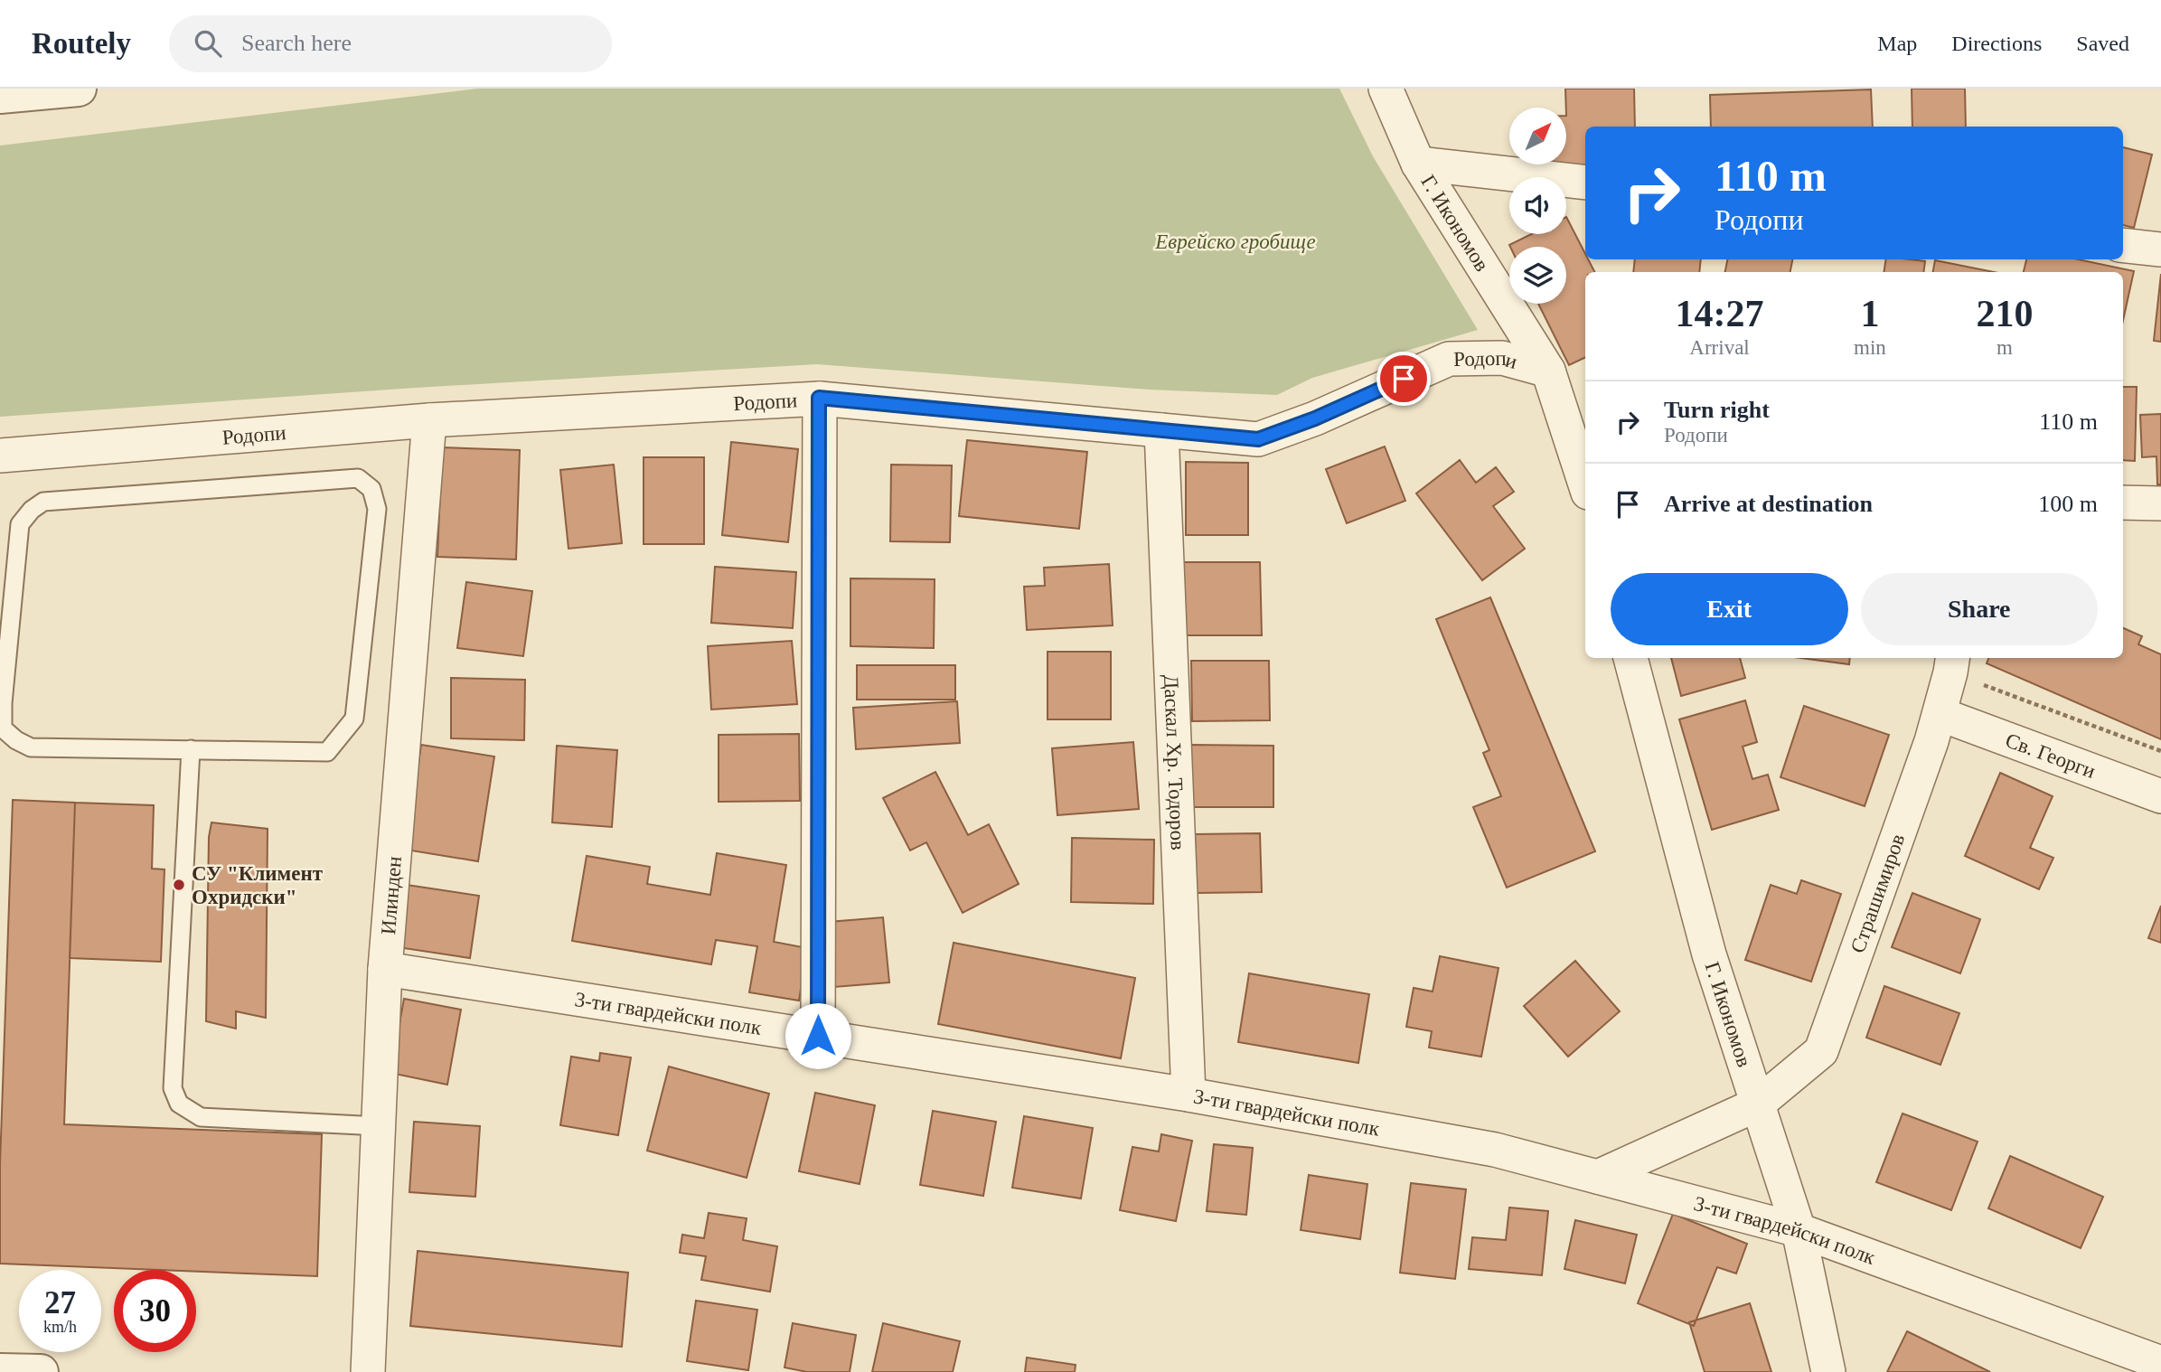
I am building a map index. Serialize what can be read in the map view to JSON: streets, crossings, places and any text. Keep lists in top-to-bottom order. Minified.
{"streets":{"street":["Г. Икономов","Родопи","Св. Георги","Даскал Хр. Тодоров","Страшимиров","Илинден","3-ти гвардейски полк"]},"crossings":[["Г. Икономов","Родопи"],["Г. Икономов","Страшимиров"],["Г. Икономов","3-ти гвардейски полк"],["Родопи","Даскал Хр. Тодоров"],["Родопи","Илинден"],["Св. Георги","Страшимиров"],["Даскал Хр. Тодоров","3-ти гвардейски полк"],["Страшимиров","3-ти гвардейски полк"],["Илинден","3-ти гвардейски полк"]],"parks":["Еврейско гробище"],"places":["СУ \"Климент Охридски\""],"north":"top right","page":{"header":"Routely","search":"Search here","nav":["Map","Directions","Saved"],"turn":["110 m","Родопи"],"eta":["14:27","Arrival","1","min","210","m"],"list":[{"name":"Turn right","note":"Родопи","value":"110 m"},{"name":"Arrive at destination","value":"100 m"}],"buttons":["Exit","Share"],"speed":"27 km/h","limit":"30"}}
